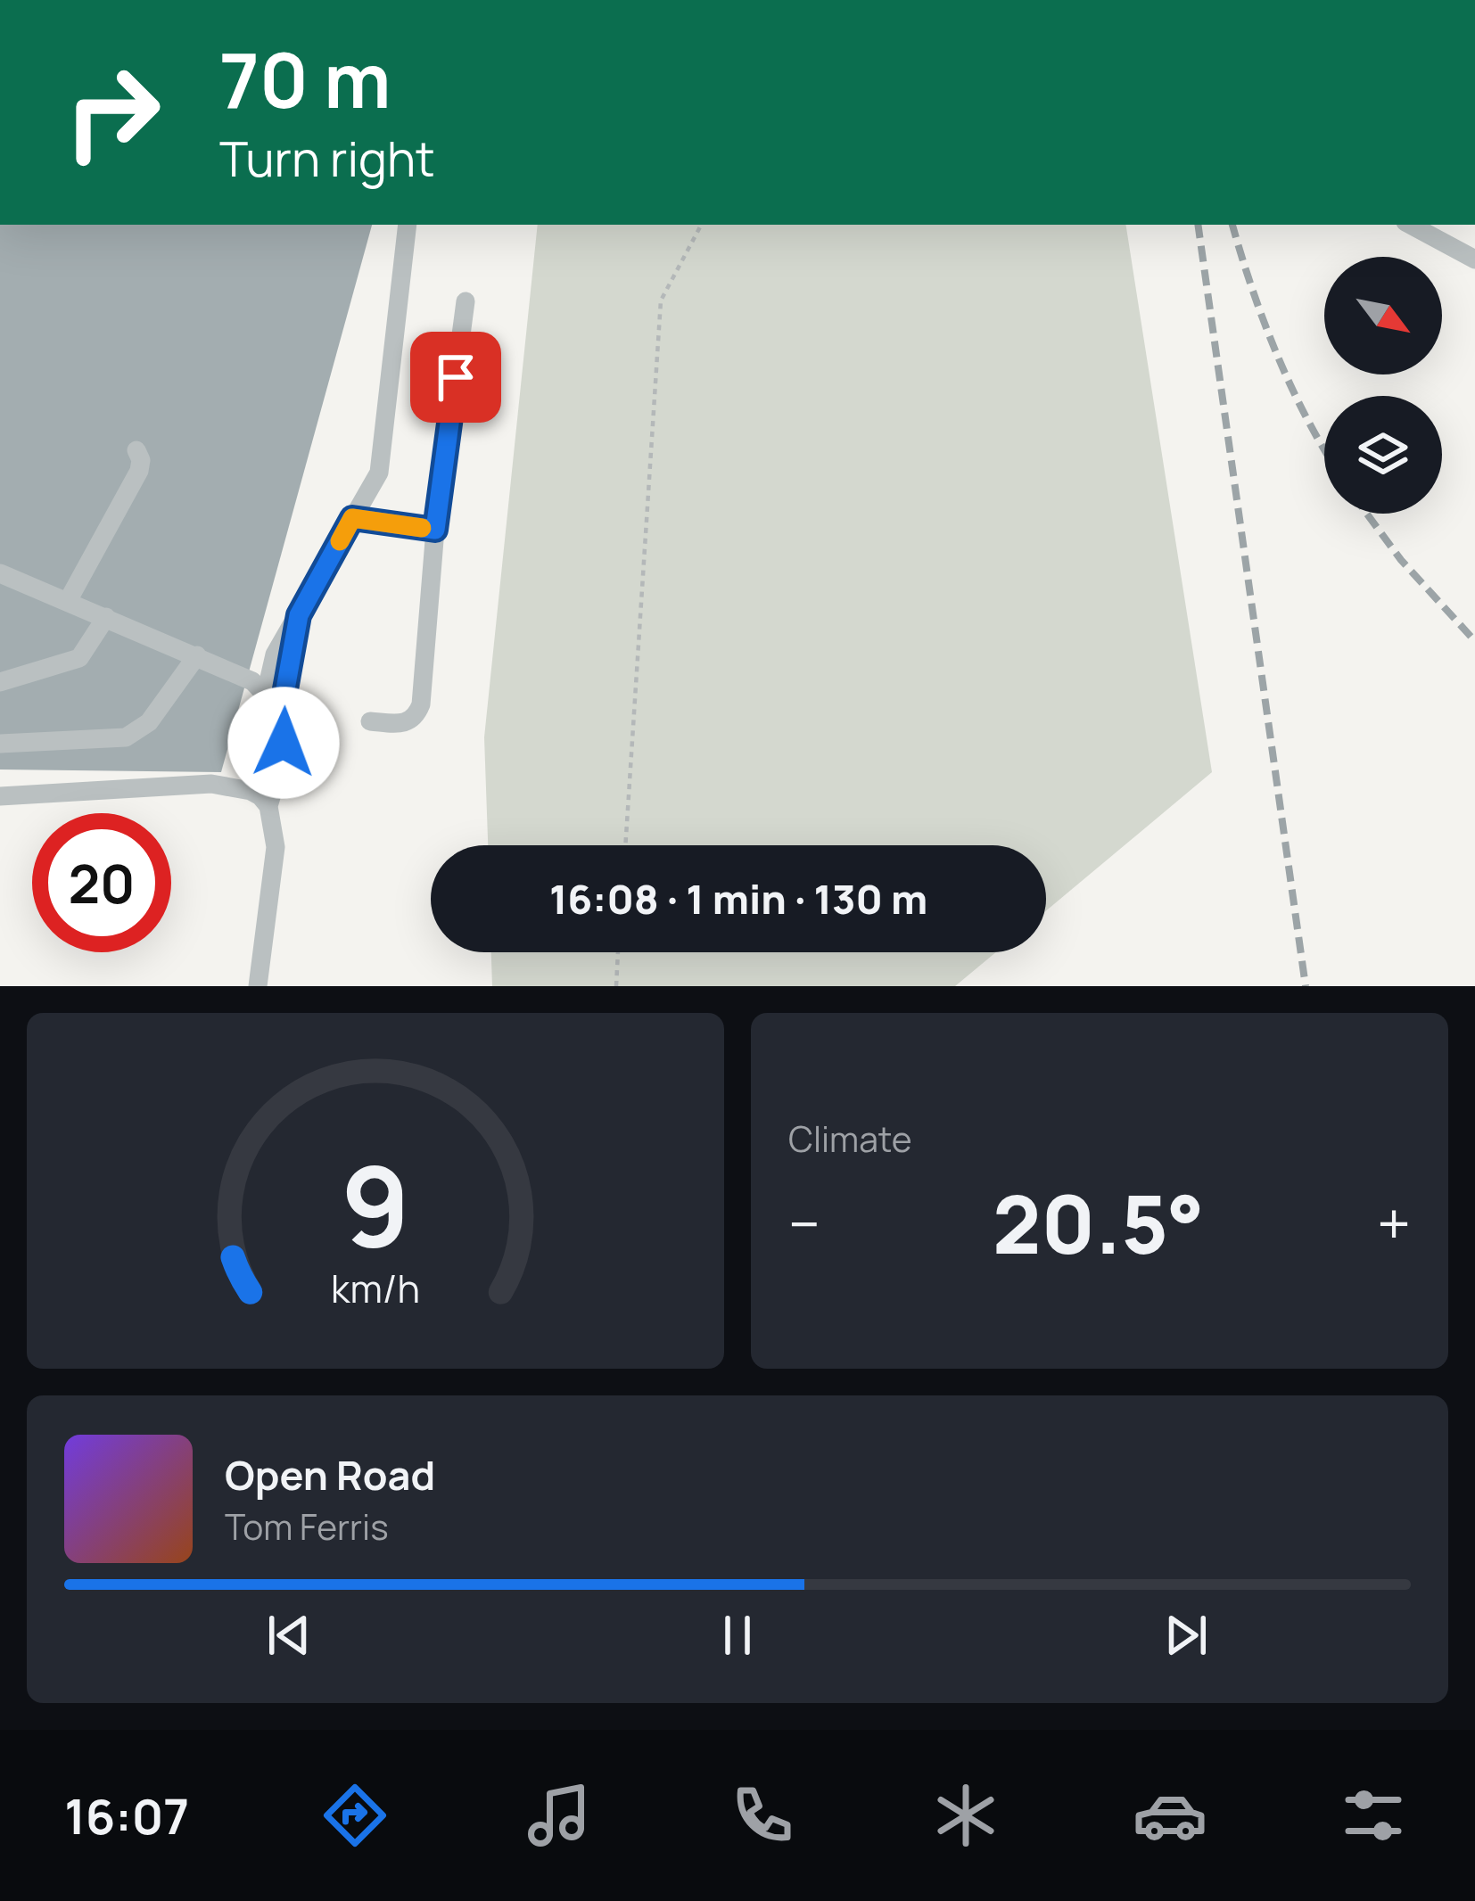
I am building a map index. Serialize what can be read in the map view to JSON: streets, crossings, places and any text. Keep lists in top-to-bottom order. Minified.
{"north":"bottom right","page":{"turn":["70 m","Turn right"],"limit":"20","trip":"16:08 · 1 min · 130 m","tile":"Climate","heat":["−","20.5°","+"],"song":["Open Road","Tom Ferris"],"tabs":"16:07","gauge":["9","km/h"]}}
